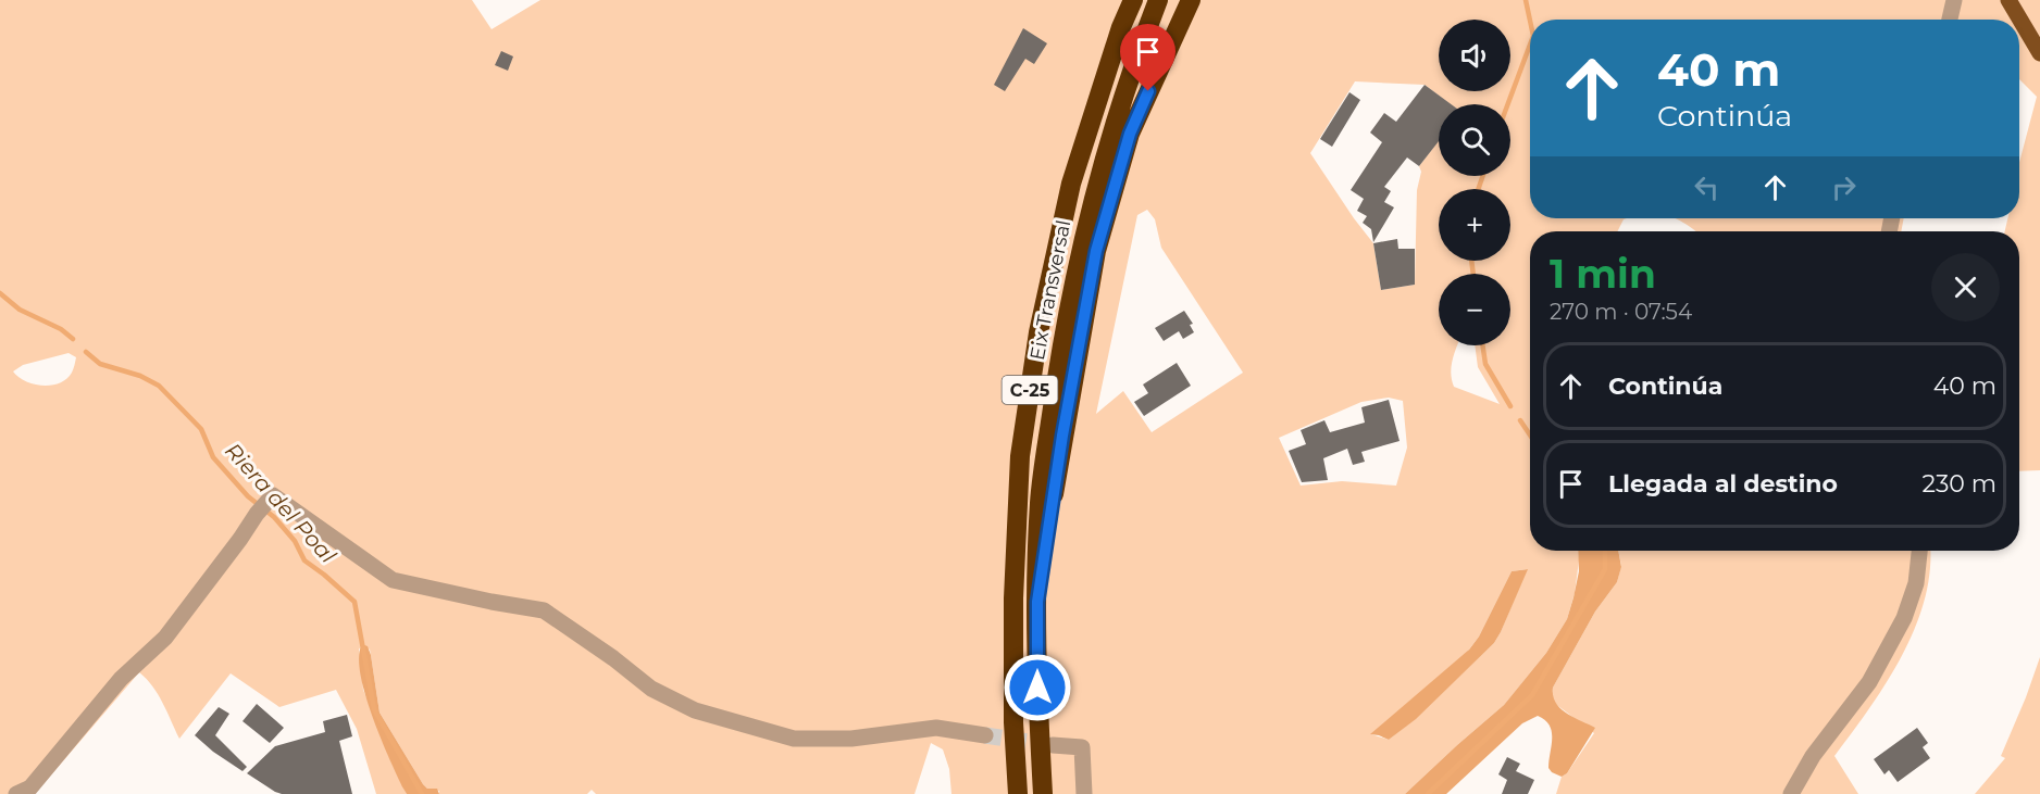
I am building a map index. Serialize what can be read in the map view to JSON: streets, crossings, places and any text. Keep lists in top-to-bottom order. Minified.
{"streets":{"highway":["Eix Transversal","C-25"]},"water":["Riera del Poal"],"page":{"map_buttons":["+","−"],"turn":["40 m","Continúa"],"heading":["1 min","270 m · 07:54"],"list":[{"name":"Continúa","value":"40 m"},{"name":"Llegada al destino","value":"230 m"}]}}
